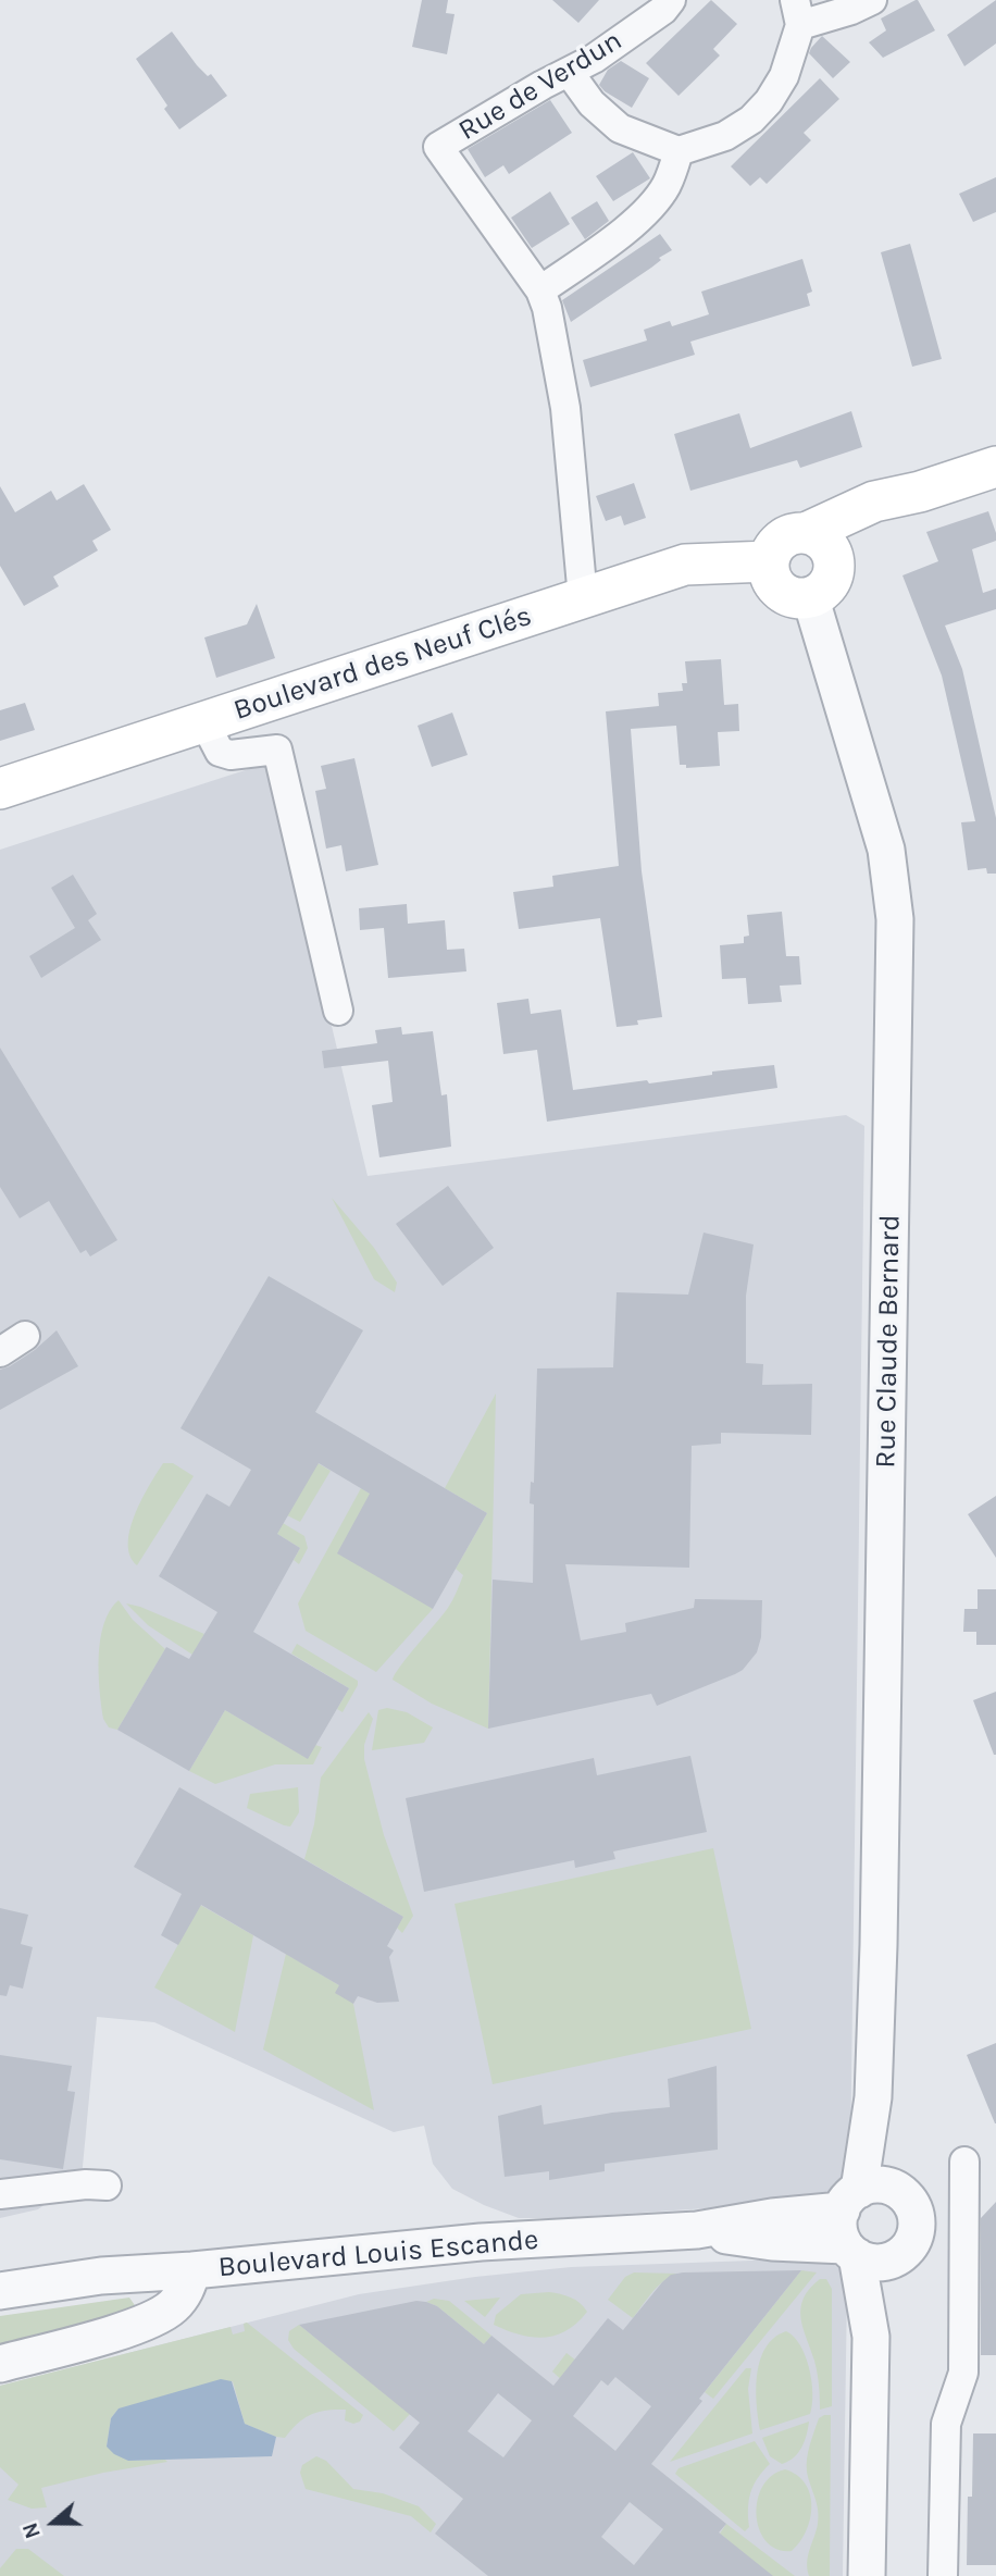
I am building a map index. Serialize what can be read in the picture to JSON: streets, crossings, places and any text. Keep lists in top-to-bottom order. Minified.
{"streets":{"main road":["Boulevard des Neuf Clés"],"street":["Rue de Verdun","Rue Claude Bernard","Boulevard Louis Escande"]},"crossings":[["Boulevard des Neuf Clés","Rue Claude Bernard"],["Rue Claude Bernard","Boulevard Louis Escande"]],"north":"left"}
